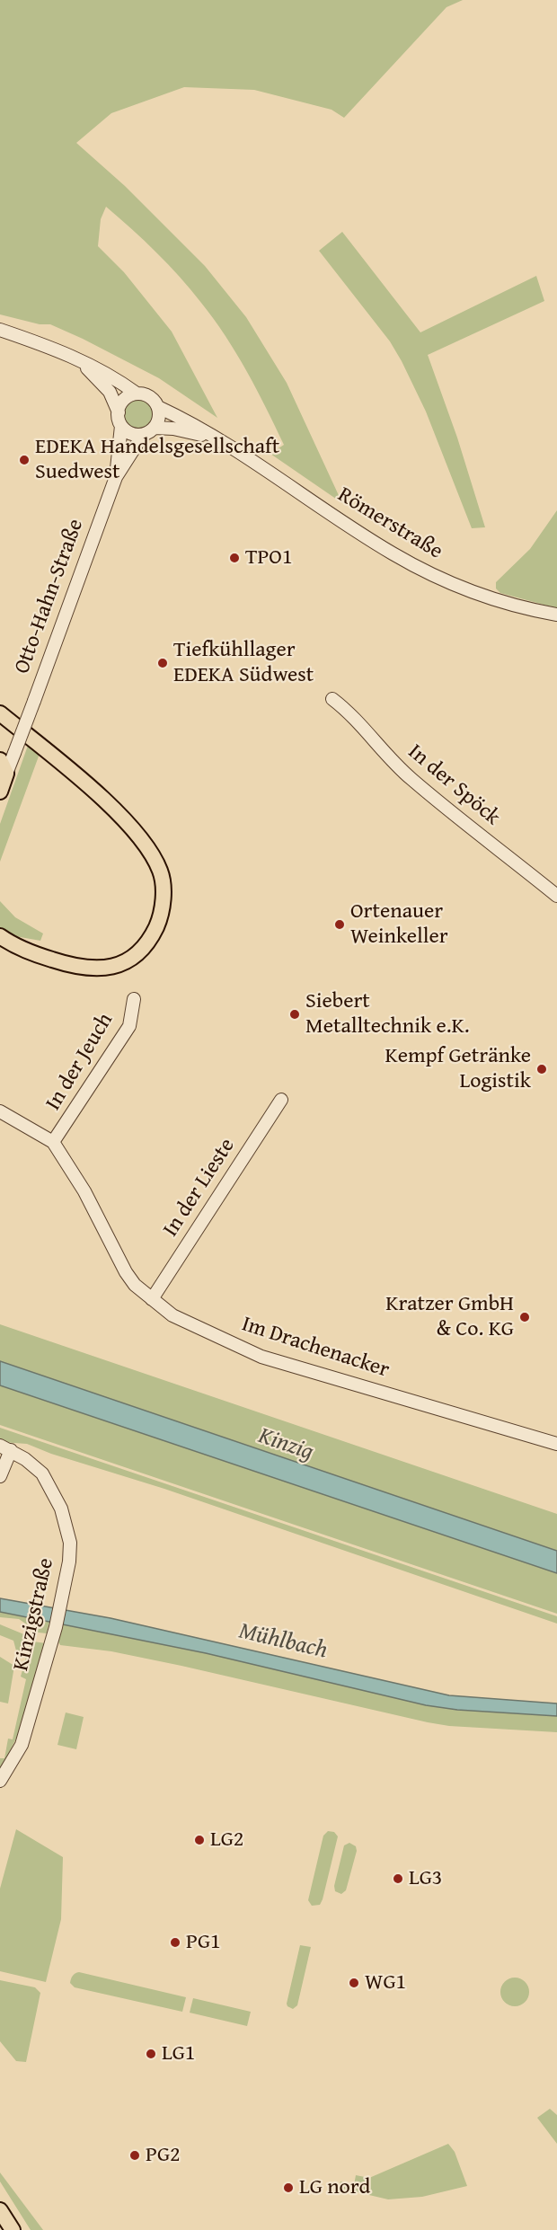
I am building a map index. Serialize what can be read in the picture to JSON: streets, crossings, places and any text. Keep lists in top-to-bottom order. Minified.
{"streets":{"main road":["Otto-Hahn-Straße"],"street":["Römerstraße","In der Spöck","In der Jeuch","In der Lieste","Im Drachenacker","Kinzigstraße"]},"crossings":[["Römerstraße","Otto-Hahn-Straße"],["In der Jeuch","Im Drachenacker"],["In der Lieste","Im Drachenacker"]],"water":["Kinzig","Mühlbach"],"places":["EDEKA Handelsgesellschaft Suedwest","TPO1","Tiefkühllager EDEKA Südwest","Ortenauer Weinkeller","Siebert Metalltechnik e.K.","Kempf Getränke Logistik","Kratzer GmbH & Co. KG","LG2","LG3","PG1","WG1","LG1","PG2","LG nord"]}
